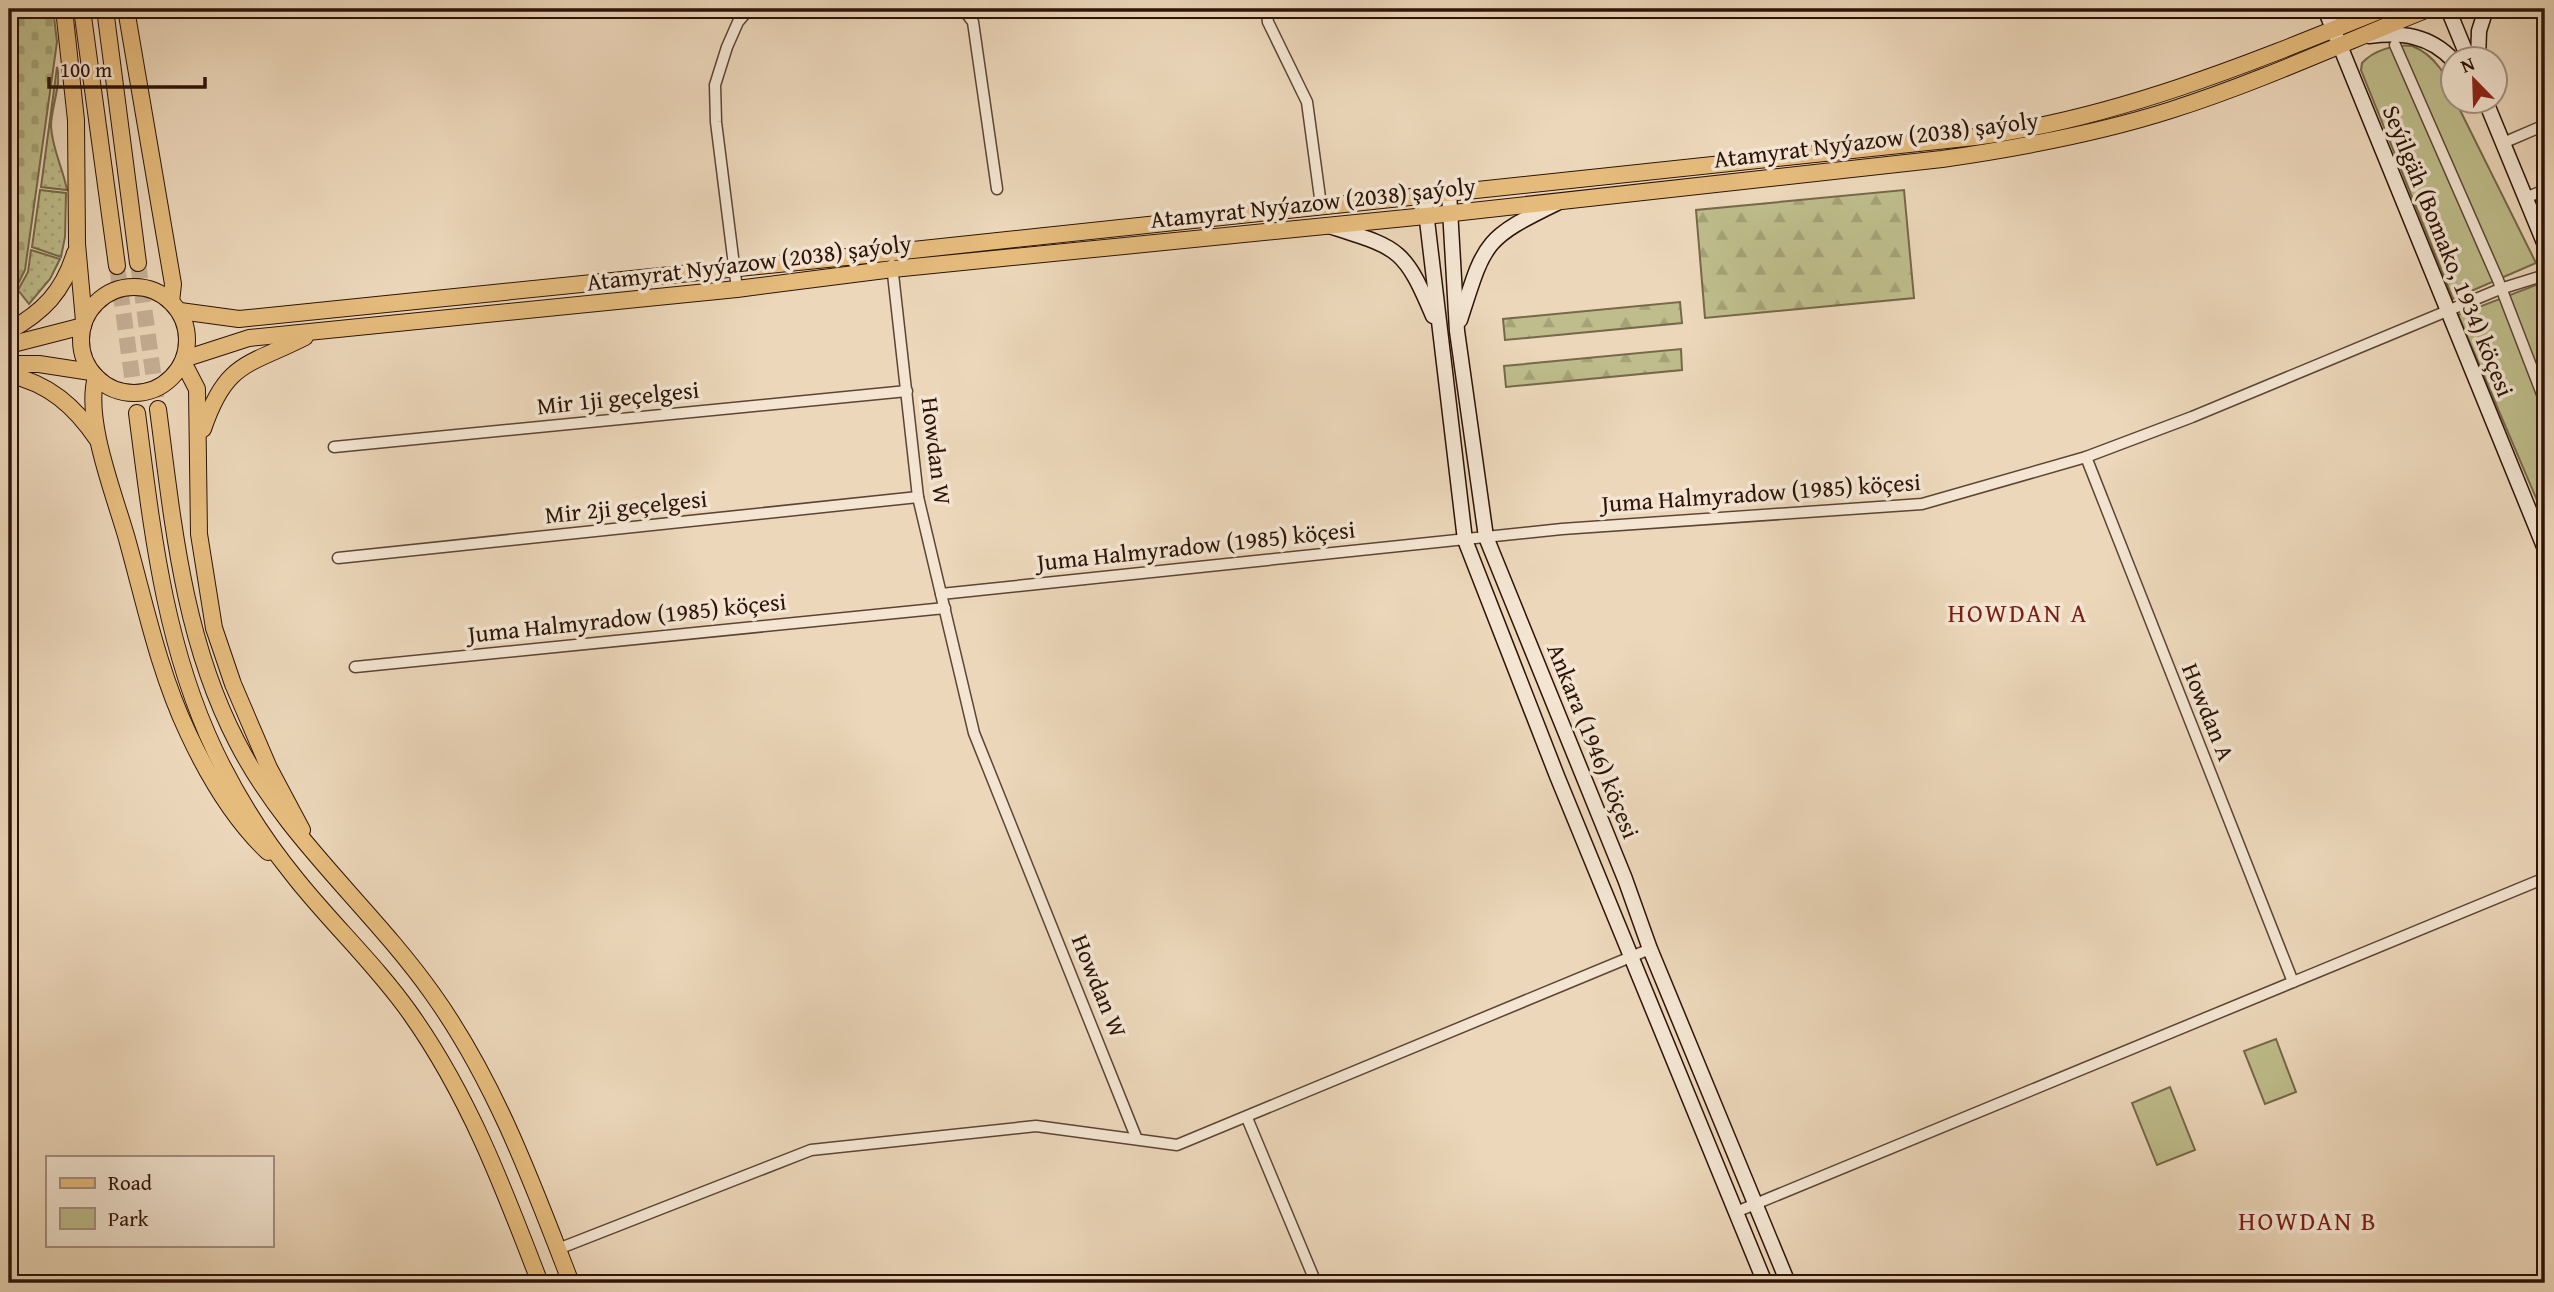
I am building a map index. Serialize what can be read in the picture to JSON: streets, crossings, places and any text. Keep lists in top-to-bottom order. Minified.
{"streets":{"main road":["Atamyrat Nyýazow (2038) şaýoly","Seýilgäh (Bomako, 1934) köçesi","Ankara (1946) köçesi"],"street":["Mir 1ji geçelgesi","Howdan W","Juma Halmyradow (1985) köçesi","Mir 2ji geçelgesi","Howdan A"]},"crossings":[["Atamyrat Nyýazow (2038) şaýoly","Seýilgäh (Bomako, 1934) köçesi"],["Atamyrat Nyýazow (2038) şaýoly","Howdan W"],["Atamyrat Nyýazow (2038) şaýoly","Ankara (1946) köçesi"],["Seýilgäh (Bomako, 1934) köçesi","Juma Halmyradow (1985) köçesi"],["Mir 1ji geçelgesi","Howdan W"],["Howdan W","Juma Halmyradow (1985) köçesi"],["Howdan W","Mir 2ji geçelgesi"],["Juma Halmyradow (1985) köçesi","Howdan A"],["Juma Halmyradow (1985) köçesi","Ankara (1946) köçesi"]],"districts":["HOWDAN A","HOWDAN B"],"legend":["Road","Park"],"scale_bar":"100 m","north":"top left"}
